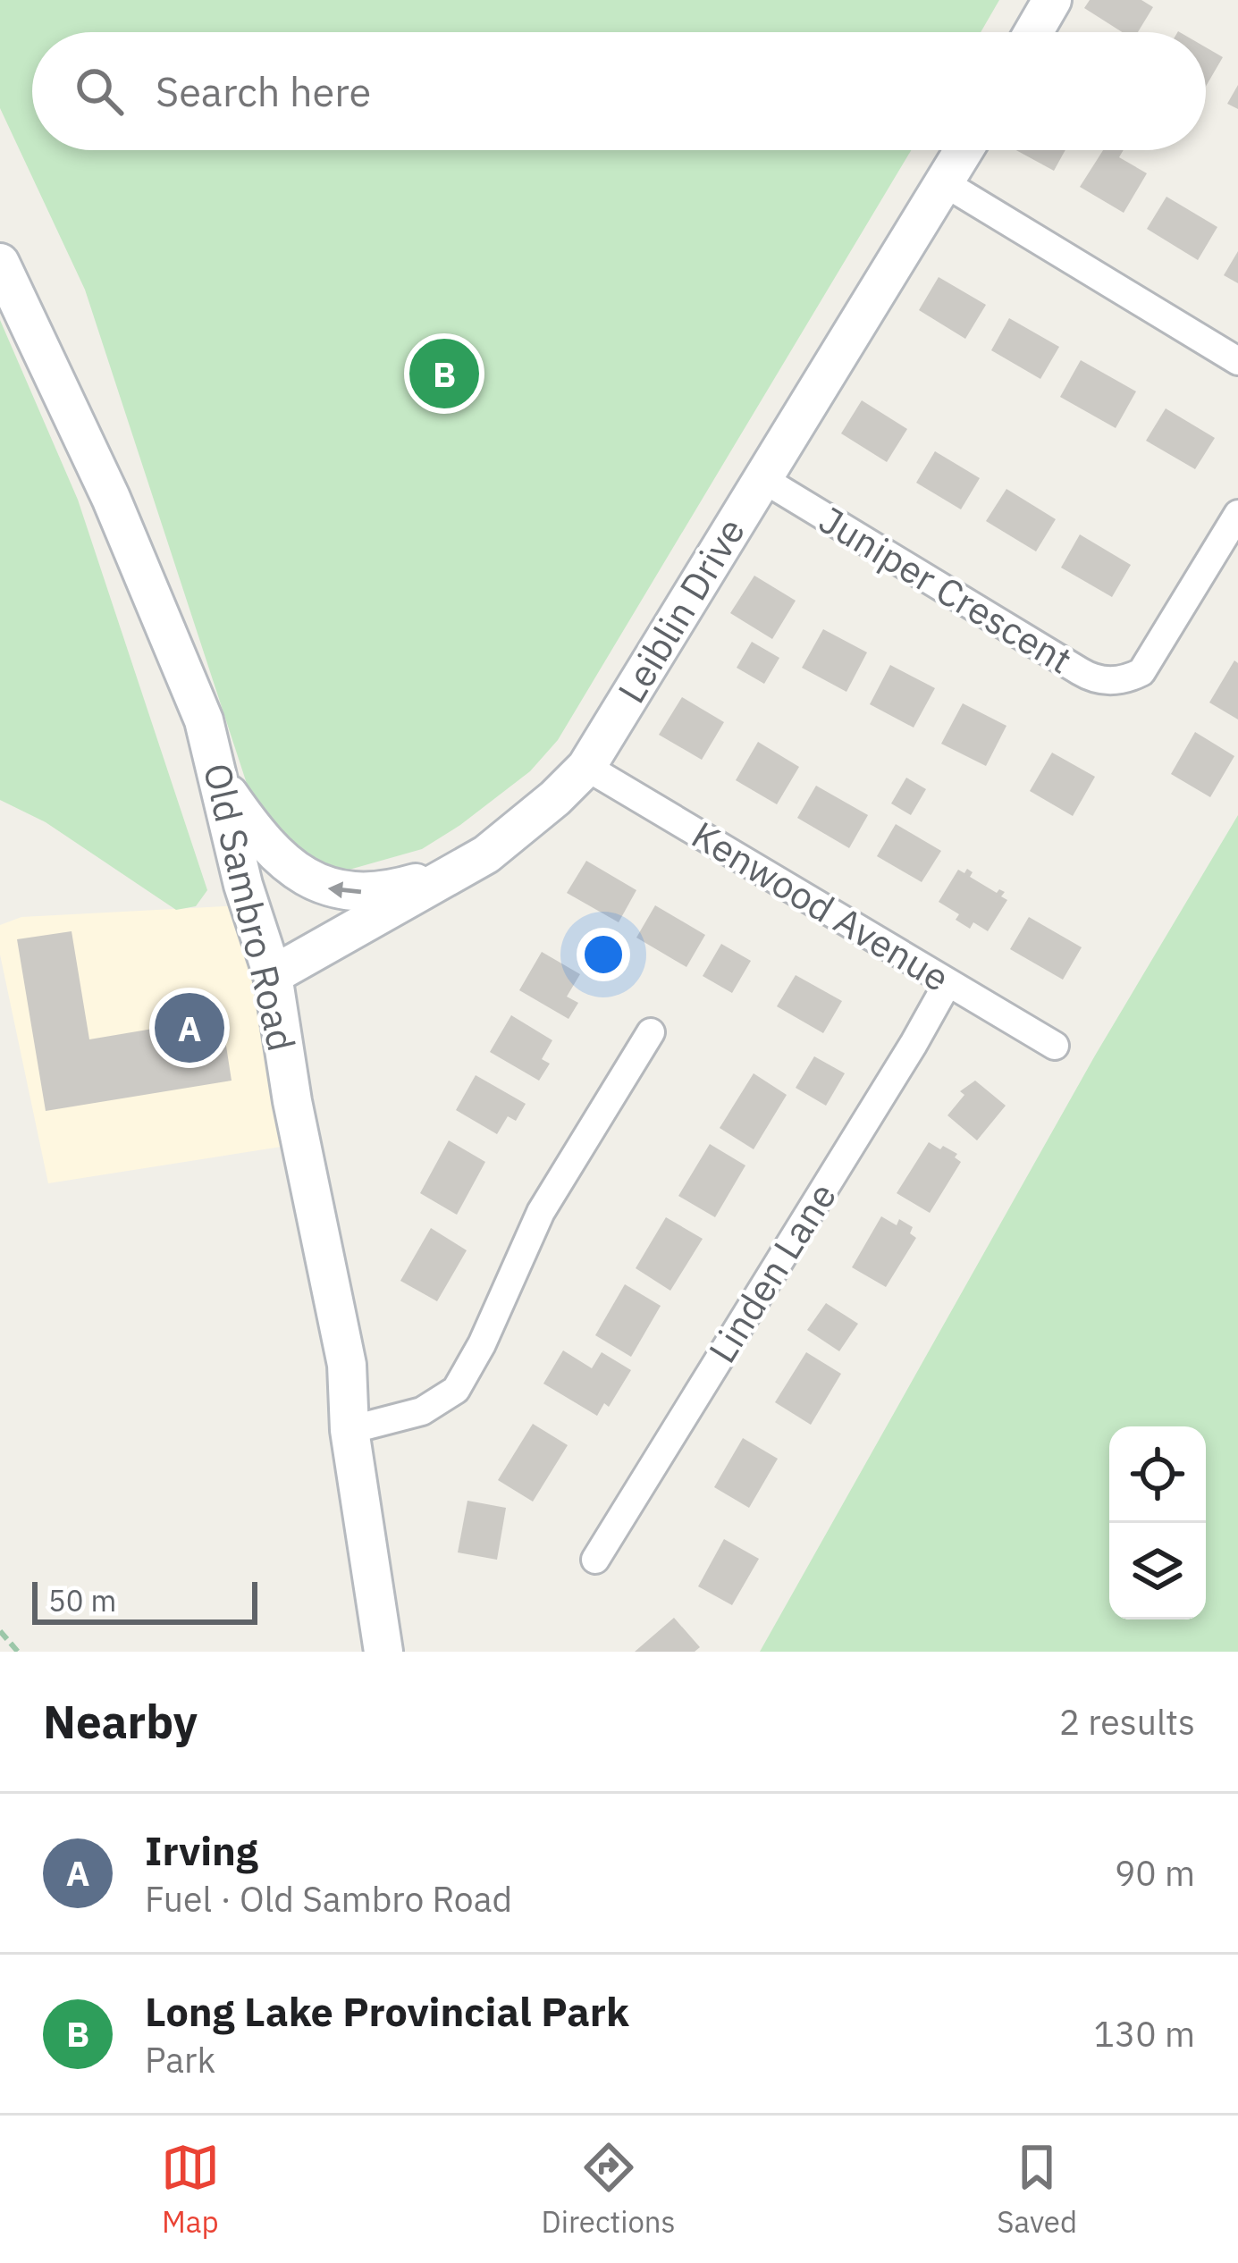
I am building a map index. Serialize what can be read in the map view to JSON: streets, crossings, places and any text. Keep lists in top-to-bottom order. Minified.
{"streets":{"main road":["Leiblin Drive","Old Sambro Road"],"street":["Juniper Crescent","Kenwood Avenue","Linden Lane"]},"crossings":[["Juniper Crescent","Leiblin Drive"],["Leiblin Drive","Kenwood Avenue"],["Leiblin Drive","Old Sambro Road"],["Kenwood Avenue","Linden Lane"]],"scale_bar":"50 m","page":{"search":"Search here","pins":["B","A"],"scale":"50 m","heading":["Nearby","2 results"],"list":[{"mark":"A","name":"Irving","note":"Fuel · Old Sambro Road","value":"90 m"},{"mark":"B","name":"Long Lake Provincial Park","note":"Park","value":"130 m"}],"nav":["Map","Directions","Saved"]}}
